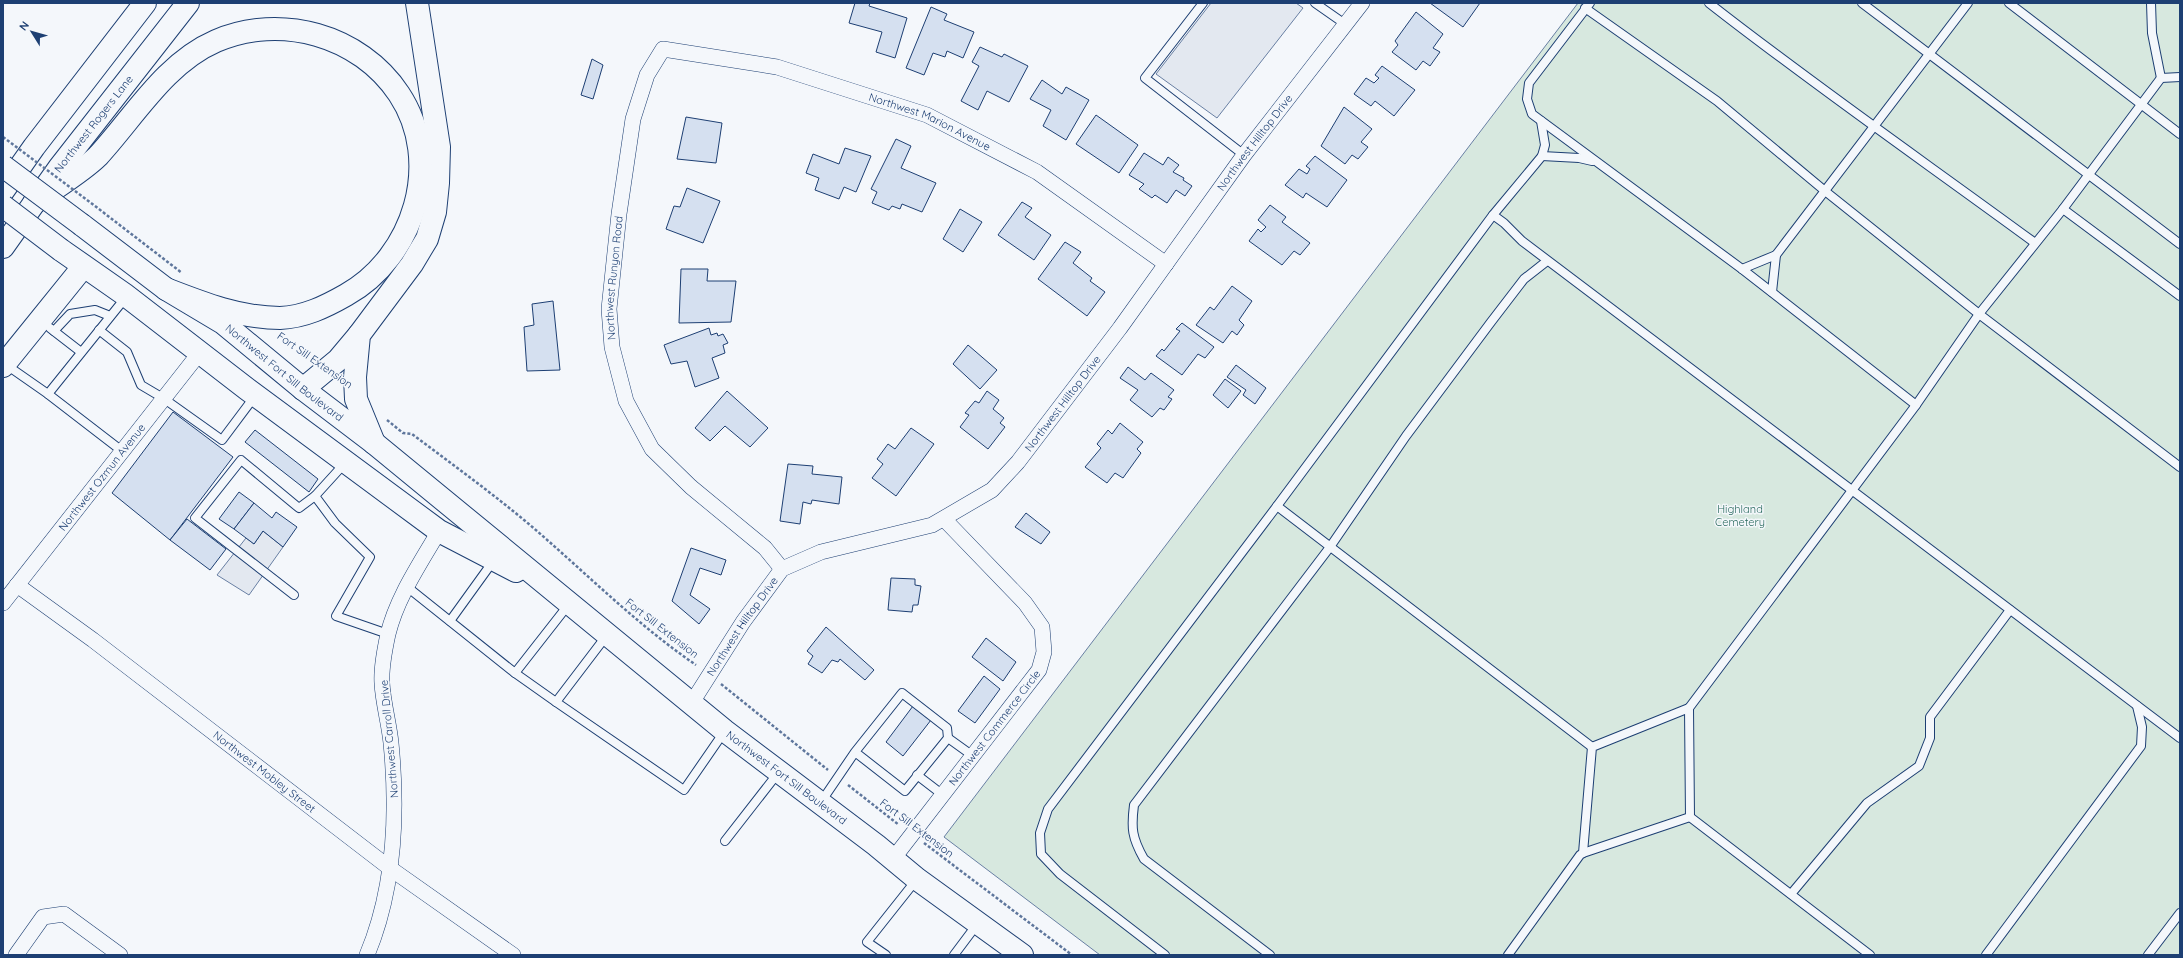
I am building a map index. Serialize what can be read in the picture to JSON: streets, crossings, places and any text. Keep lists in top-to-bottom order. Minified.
{"streets":{"main road":["Northwest Rogers Lane","Northwest Fort Sill Boulevard"],"street":["Northwest Marion Avenue","Northwest Hilltop Drive","Northwest Runyon Road","Northwest Ozmun Avenue","Northwest Commerce Circle","Northwest Carroll Drive","Northwest Mobley Street"],"path":["Fort Sill Extension"]},"crossings":[["Northwest Marion Avenue","Northwest Hilltop Drive"],["Northwest Marion Avenue","Northwest Runyon Road"],["Northwest Hilltop Drive","Northwest Runyon Road"],["Northwest Hilltop Drive","Fort Sill Extension"],["Northwest Hilltop Drive","Northwest Fort Sill Boulevard"],["Northwest Hilltop Drive","Northwest Commerce Circle"],["Fort Sill Extension","Northwest Commerce Circle"],["Northwest Fort Sill Boulevard","Northwest Ozmun Avenue"],["Northwest Fort Sill Boulevard","Northwest Commerce Circle"],["Northwest Fort Sill Boulevard","Northwest Carroll Drive"],["Northwest Ozmun Avenue","Northwest Mobley Street"],["Northwest Carroll Drive","Northwest Mobley Street"]],"parks":["Highland Cemetery"],"north":"top left"}
